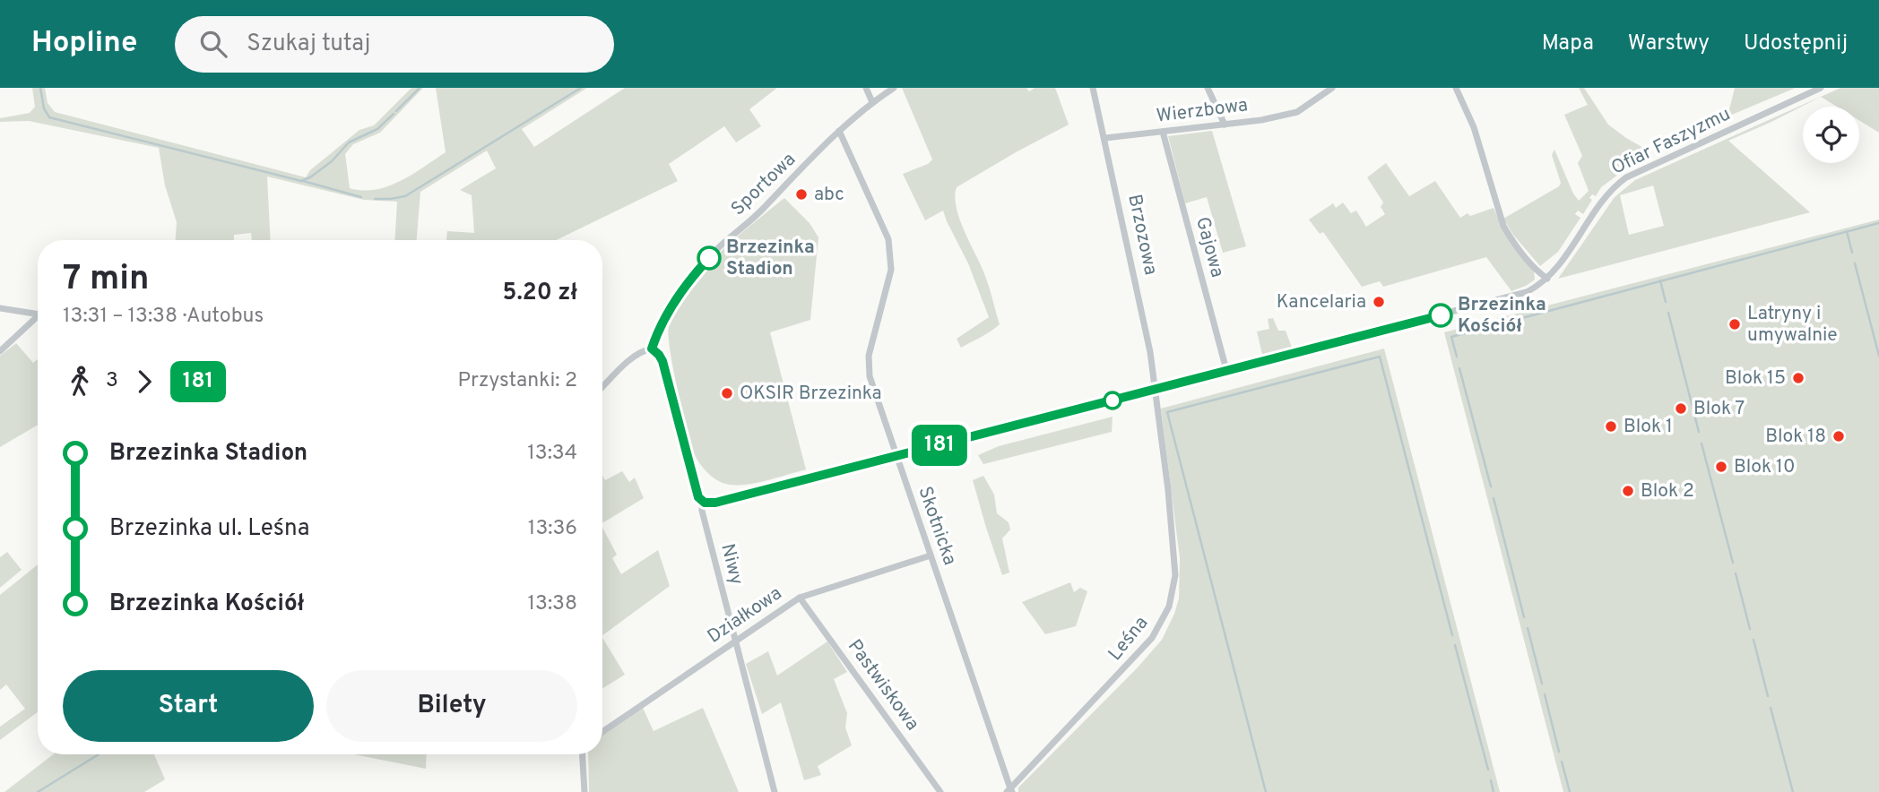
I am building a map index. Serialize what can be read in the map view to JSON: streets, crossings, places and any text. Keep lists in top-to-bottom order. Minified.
{"streets":{"street":["Wierzbowa","Ofiar Faszyzmu","Sportowa","Brzozowa","Gajowa","Skotnicka","Niwy","Działkowa","Leśna","Pastwiskowa"]},"crossings":[["Wierzbowa","Brzozowa"],["Wierzbowa","Gajowa"],["Ofiar Faszyzmu","Brzozowa"],["Ofiar Faszyzmu","Gajowa"],["Ofiar Faszyzmu","Skotnicka"],["Ofiar Faszyzmu","Niwy"],["Ofiar Faszyzmu","Leśna"],["Sportowa","Skotnicka"],["Sportowa","Niwy"],["Brzozowa","Leśna"],["Skotnicka","Działkowa"],["Skotnicka","Leśna"],["Niwy","Działkowa"],["Działkowa","Pastwiskowa"]],"places":["abc","Brzezinka Stadion","Kancelaria","Brzezinka Kościół","Latryny i umywalnie","Blok 15","OKSIR Brzezinka","Blok 7","Blok 1","Blok 18","Blok 10","Blok 2"],"lines":["bus line 181"],"page":{"header":"Hopline","search":"Szukaj tutaj","nav":["Mapa","Warstwy","Udostępnij"],"on_map":"181","heading":["7 min","13:31 – 13:38 · Autobus","5.20 zł"],"legs":["3","181","Przystanki: 2"],"list":[{"name":"Brzezinka Stadion","value":"13:34"},{"name":"Brzezinka ul. Leśna","value":"13:36"},{"name":"Brzezinka Kościół","value":"13:38"}],"buttons":["Start","Bilety"]}}
